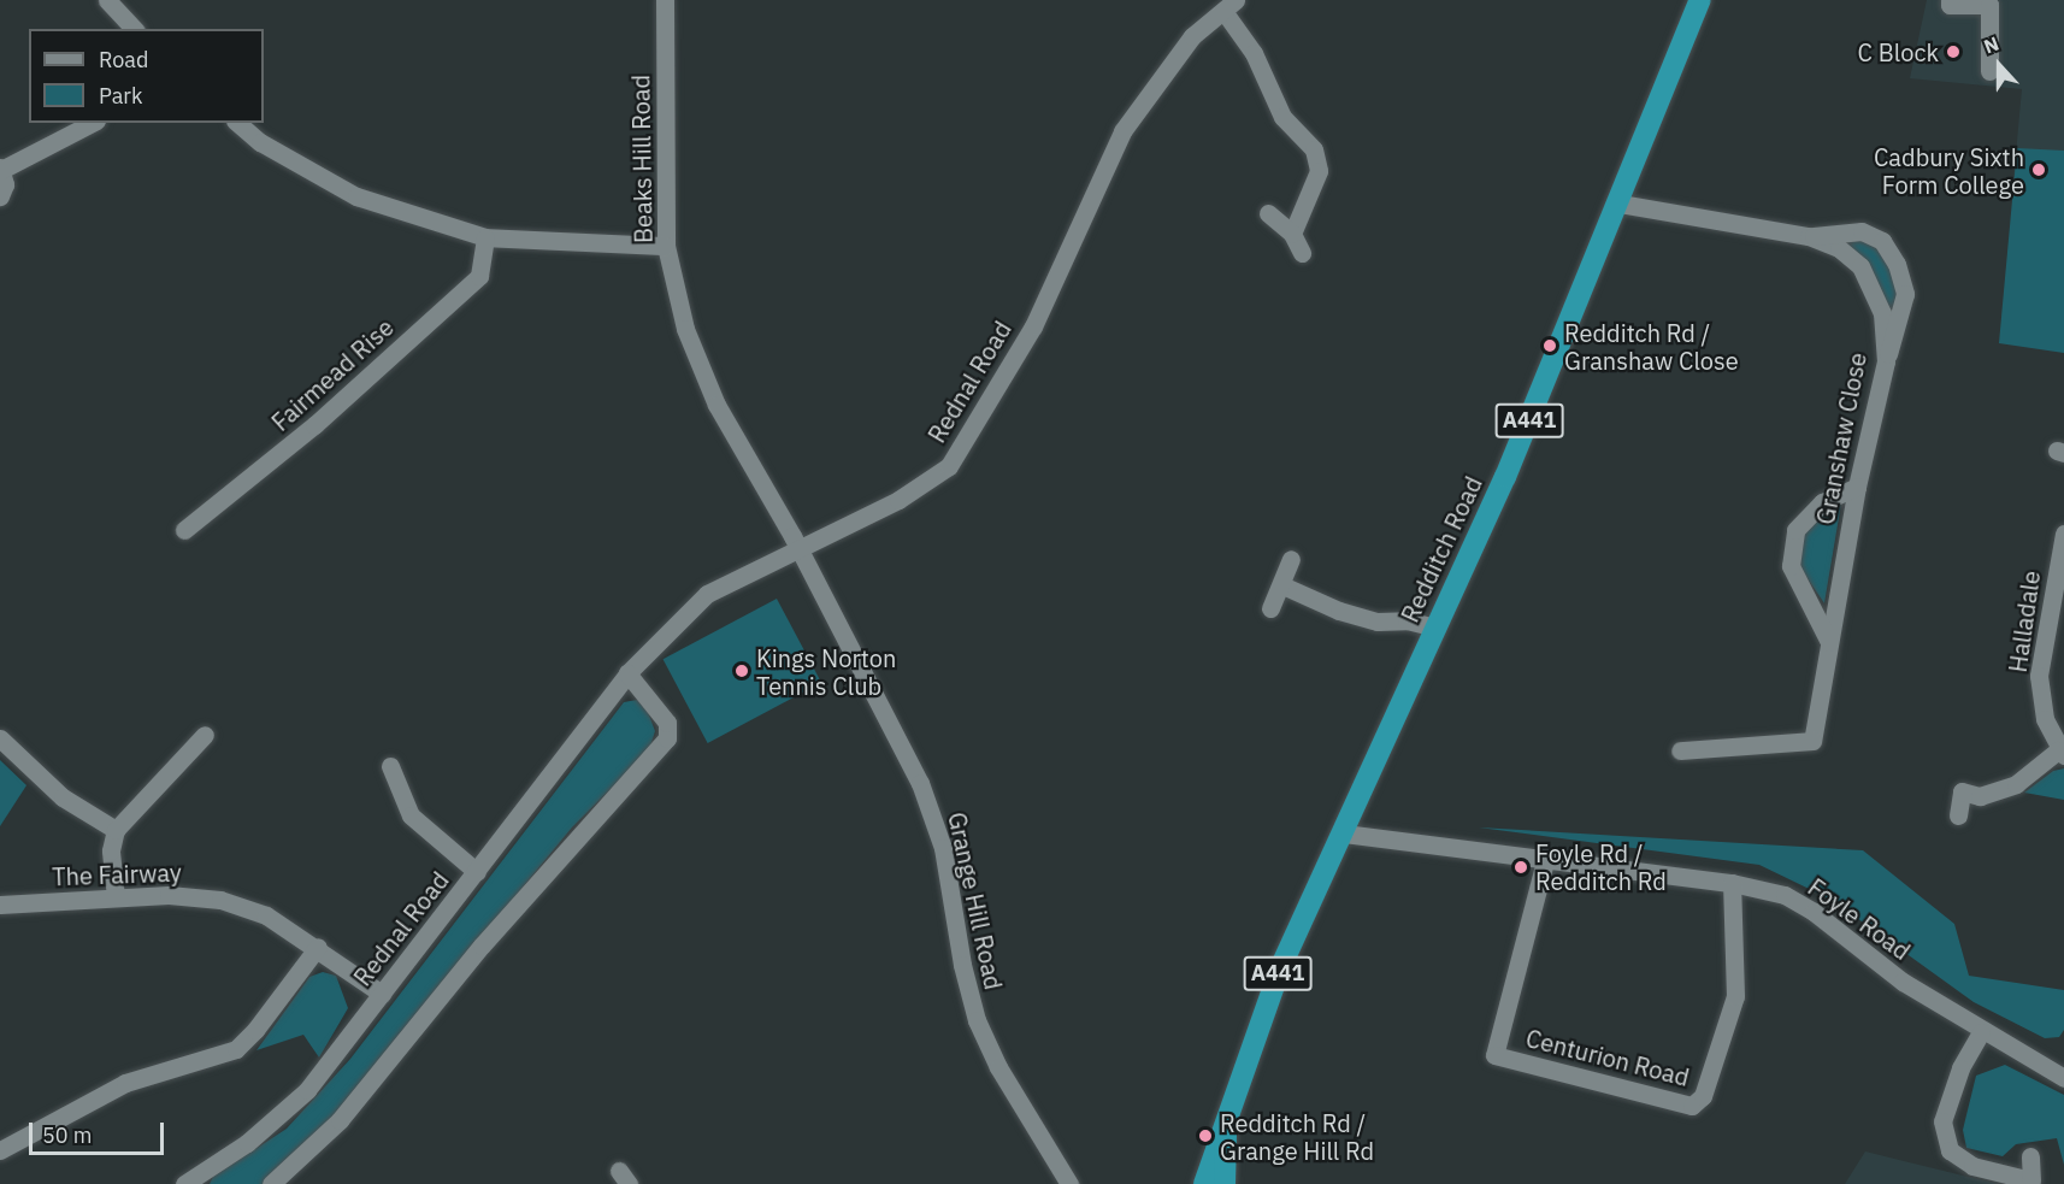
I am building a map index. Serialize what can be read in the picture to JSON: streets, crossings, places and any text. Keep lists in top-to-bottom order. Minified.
{"streets":{"highway":["A441","Redditch Road"],"street":["Beaks Hill Road","Fairmead Rise","Rednal Road","Granshaw Close","Halladale","The Fairway","Grange Hill Road","Foyle Road","Centurion Road"]},"crossings":[["Beaks Hill Road","Rednal Road"],["Beaks Hill Road","Grange Hill Road"],["Rednal Road","The Fairway"],["Rednal Road","Grange Hill Road"],["Granshaw Close","Redditch Road"],["Redditch Road","Foyle Road"],["Foyle Road","Centurion Road"]],"places":["C Block","Cadbury Sixth Form College","Redditch Rd / Granshaw Close","Kings Norton Tennis Club","Foyle Rd / Redditch Rd","Redditch Rd / Grange Hill Rd"],"legend":["Road","Park"],"scale_bar":"50 m","north":"top"}
